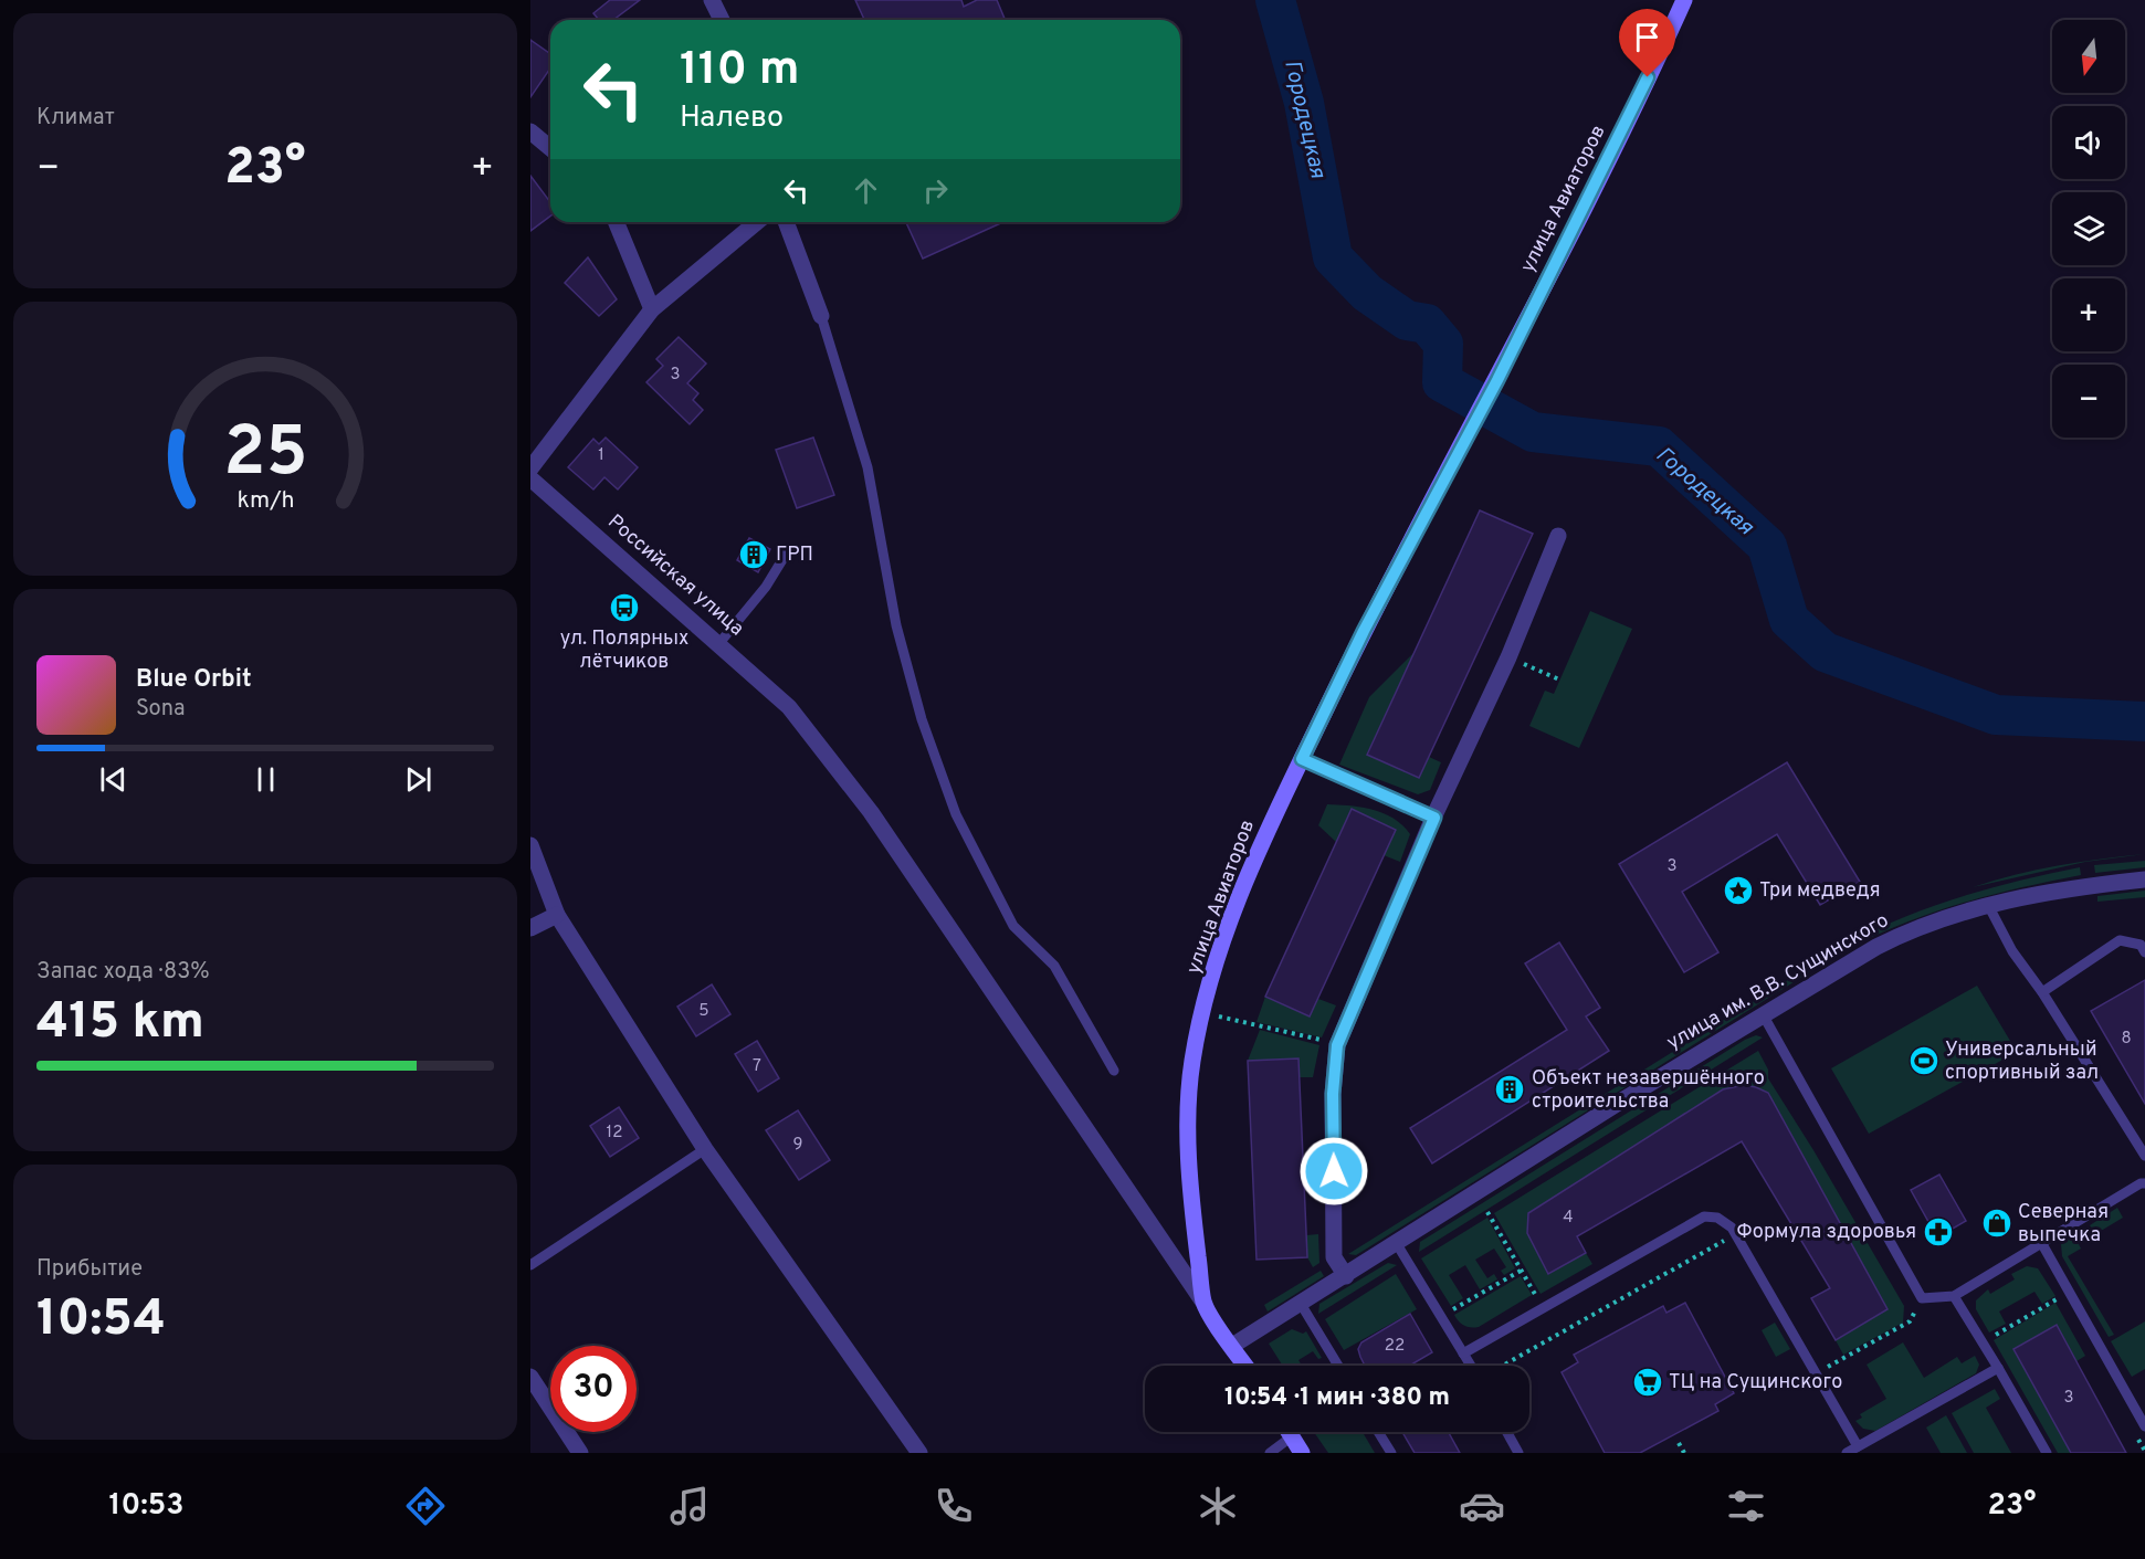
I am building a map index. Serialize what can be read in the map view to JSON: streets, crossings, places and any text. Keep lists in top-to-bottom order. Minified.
{"streets":{"main road":["улица Авиаторов"],"street":["Российская улица","улица им. В.В. Сущинского"]},"crossings":[["улица Авиаторов","Российская улица"],["улица Авиаторов","улица им. В.В. Сущинского"]],"water":["Городецкая"],"places":{"building":["ГРП","Объект незавершённого строительства"],"bus stop":["ул. Полярных лётчиков"],"place":["Три медведя"],"sports":["Универсальный спортивный зал"],"shop":["Северная выпечка"],"pharmacy":["Формула здоровья"],"supermarket":["ТЦ на Сущинского"]},"house_numbers":["3","1","3","5","8","7","12","9","4","22","3"],"north":"bottom","page":{"tile":["Климат",["Запас хода · 83%","415 km"],["Прибытие","10:54"]],"map_buttons":["+","−"],"turn":["110 m","Налево"],"heat":["−","23°","+"],"song":["Blue Orbit","Sona"],"limit":"30","trip":"10:54 · 1 мин · 380 m","tabs":["10:53","23°"],"gauge":["25","km/h"]}}
